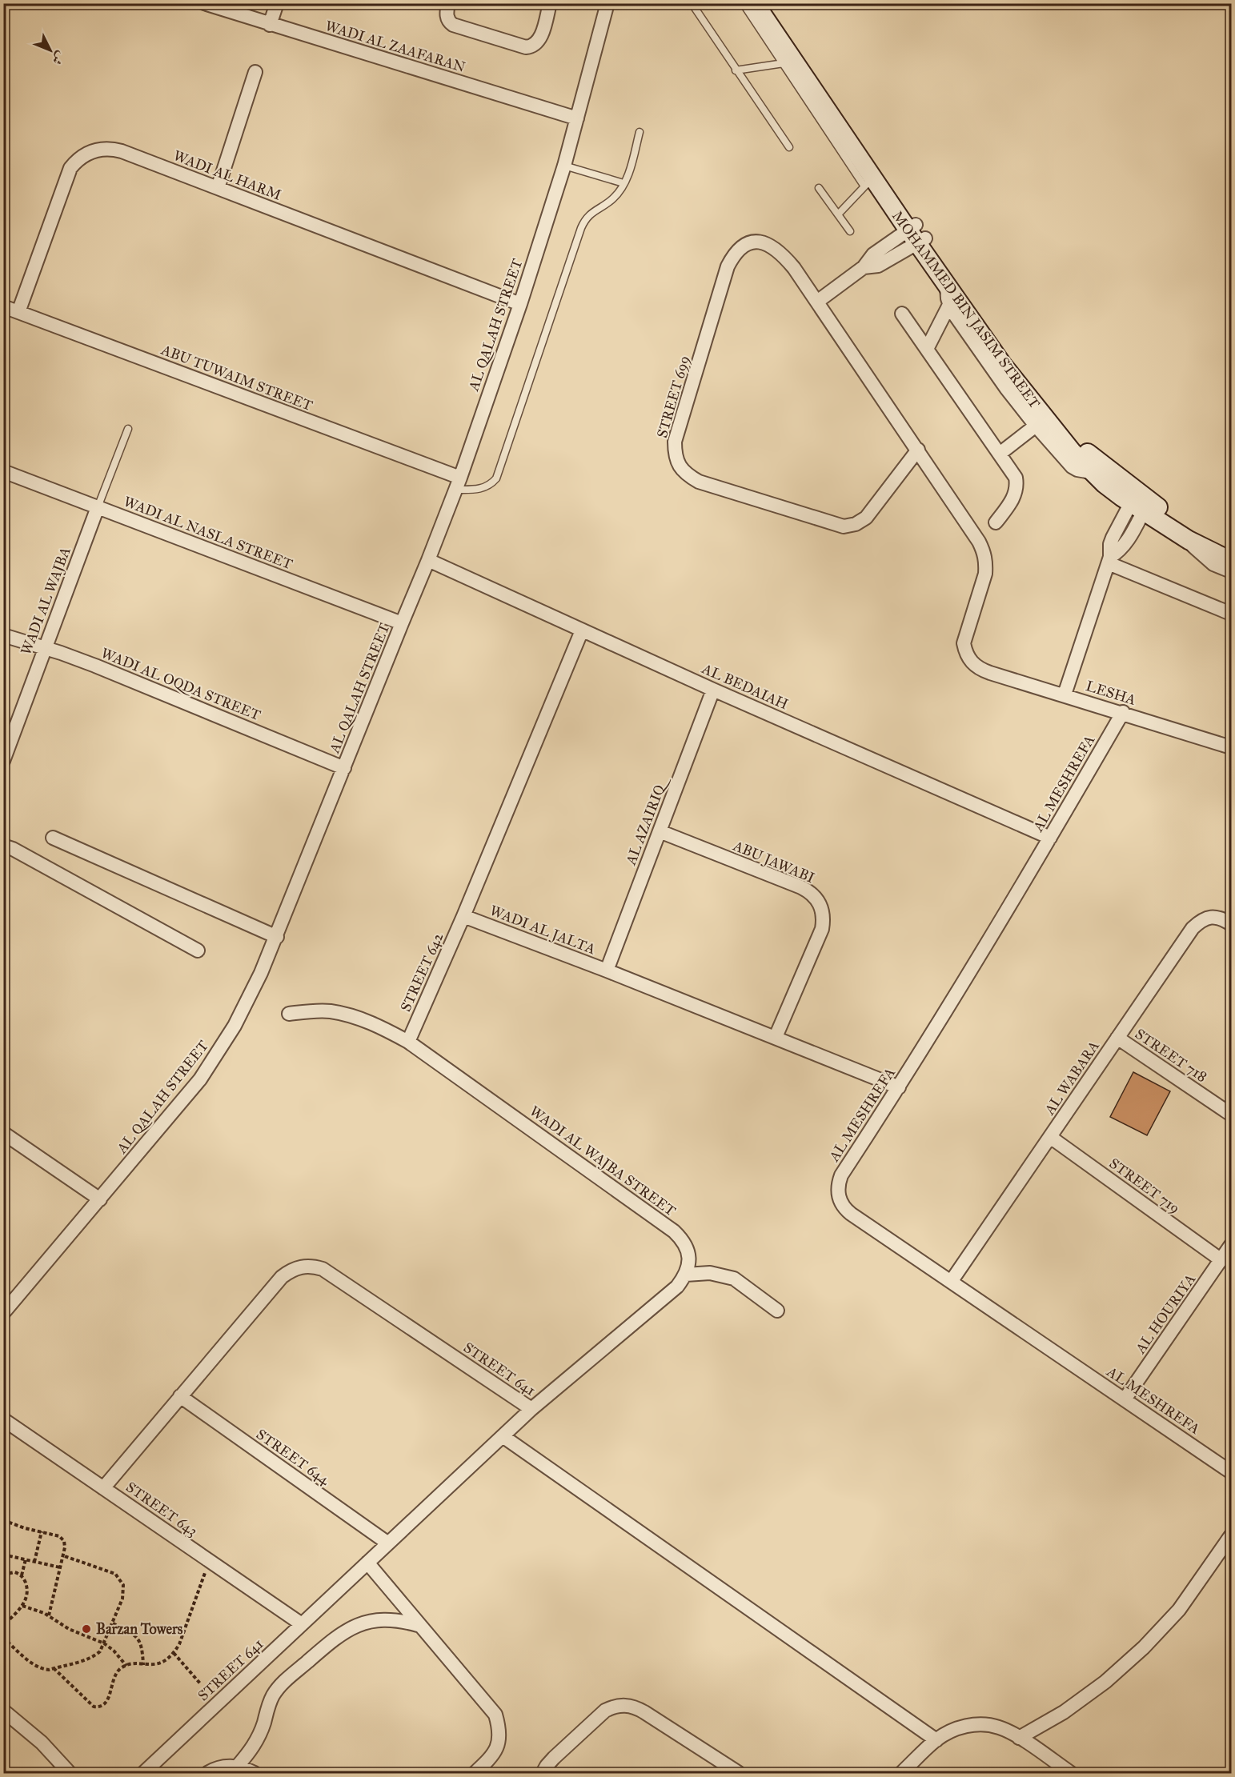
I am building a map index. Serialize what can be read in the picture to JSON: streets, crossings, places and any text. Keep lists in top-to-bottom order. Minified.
{"streets":{"street":["WADI AL ZAAFARAN","WADI AL HARM","MOHAMMED BIN JASIM STREET","AL QALAH STREET","ABU TUWAIM STREET","STREET 699","WADI AL NASLA STREET","WADI AL WAJBA","WADI AL OQDA STREET","AL BEDAIAH","LESHA","AL MESHREFA","AL AZAIRIQ","ABU JAWABI","WADI AL JALTA","STREET 642","STREET 718","AL WABARA","WADI AL WAJBA STREET","STREET 719","AL HOURIYA","STREET 641","STREET 644","STREET 643"]},"crossings":[["WADI AL ZAAFARAN","AL QALAH STREET"],["WADI AL HARM","AL QALAH STREET"],["WADI AL HARM","ABU TUWAIM STREET"],["MOHAMMED BIN JASIM STREET","LESHA"],["AL QALAH STREET","ABU TUWAIM STREET"],["AL QALAH STREET","WADI AL NASLA STREET"],["AL QALAH STREET","WADI AL OQDA STREET"],["AL QALAH STREET","AL BEDAIAH"],["STREET 699","LESHA"],["WADI AL NASLA STREET","WADI AL WAJBA"],["WADI AL WAJBA","WADI AL OQDA STREET"],["AL BEDAIAH","AL MESHREFA"],["AL BEDAIAH","AL AZAIRIQ"],["LESHA","AL MESHREFA"],["AL MESHREFA","WADI AL JALTA"],["AL MESHREFA","AL WABARA"],["AL MESHREFA","AL HOURIYA"],["AL AZAIRIQ","ABU JAWABI"],["AL AZAIRIQ","WADI AL JALTA"],["ABU JAWABI","WADI AL JALTA"],["WADI AL JALTA","STREET 642"],["STREET 642","WADI AL WAJBA STREET"],["STREET 718","AL WABARA"],["AL WABARA","STREET 719"],["STREET 719","AL HOURIYA"],["STREET 641","STREET 644"],["STREET 641","STREET 643"]],"places":["Barzan Towers"],"north":"bottom right"}
